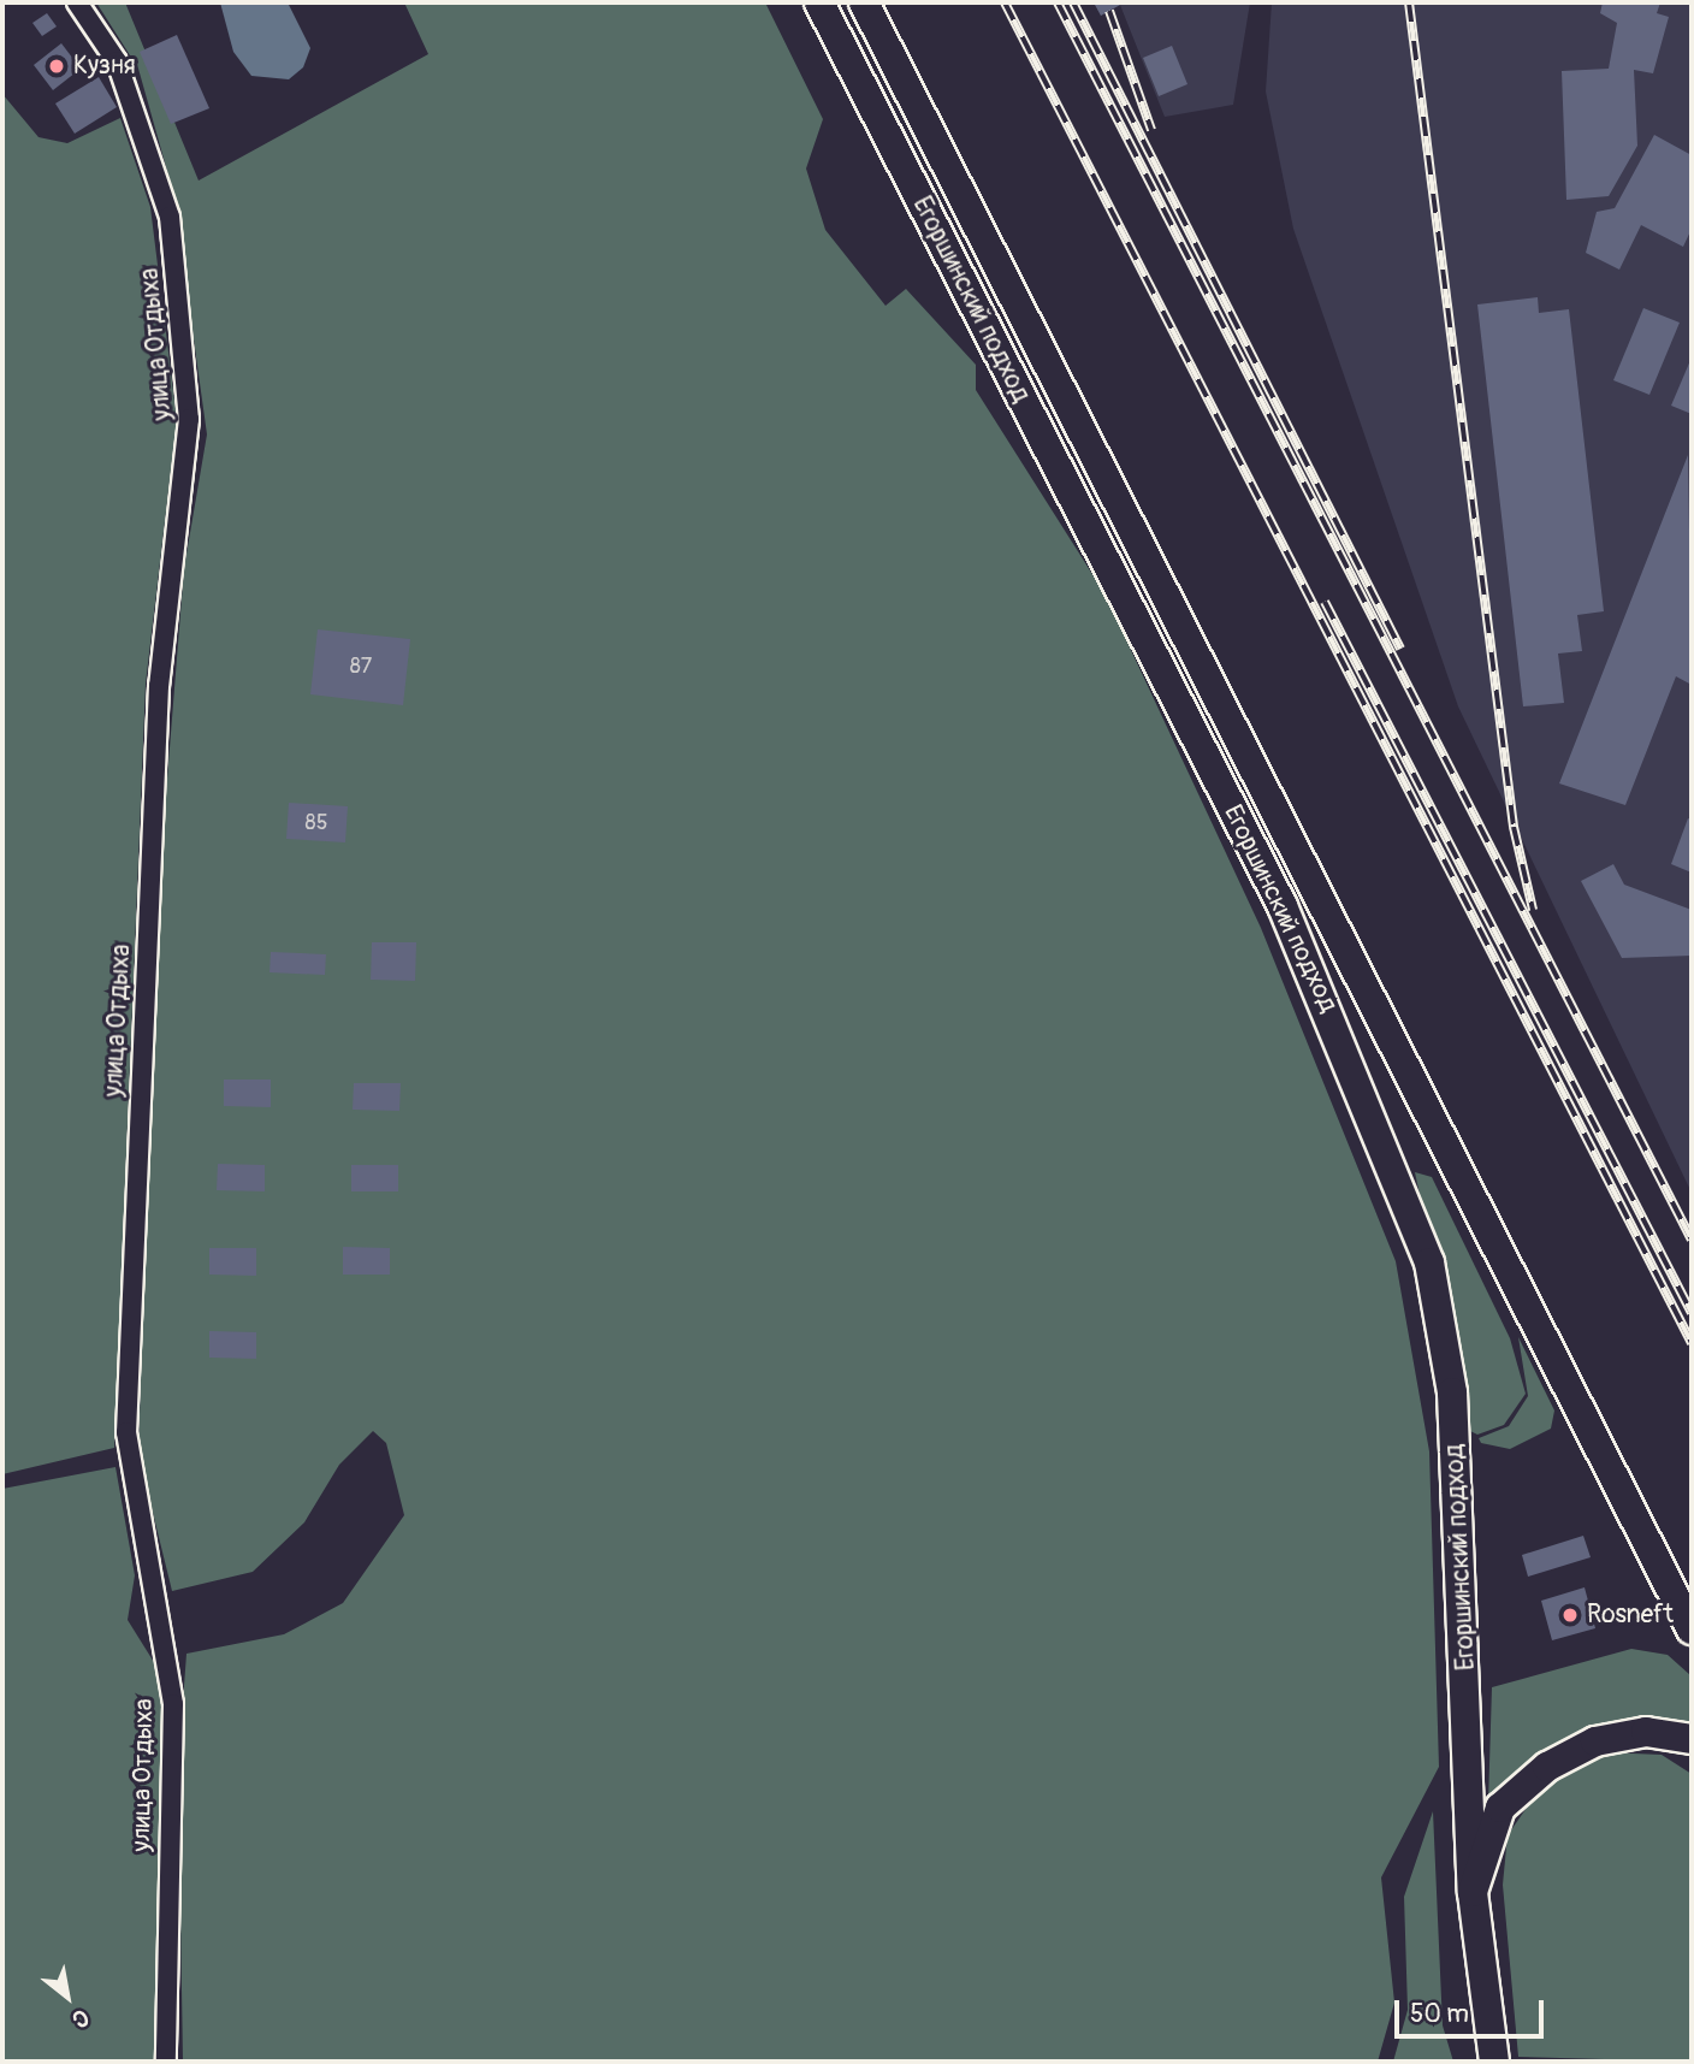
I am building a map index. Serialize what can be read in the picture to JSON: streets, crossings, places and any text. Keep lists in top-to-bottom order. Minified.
{"streets":{"main road":["Егоршинский подход"],"street":["улица Отдыха"]},"places":["Кузня","Rosneft"],"house_numbers":["87","85"],"scale_bar":"50 m","north":"bottom right"}
